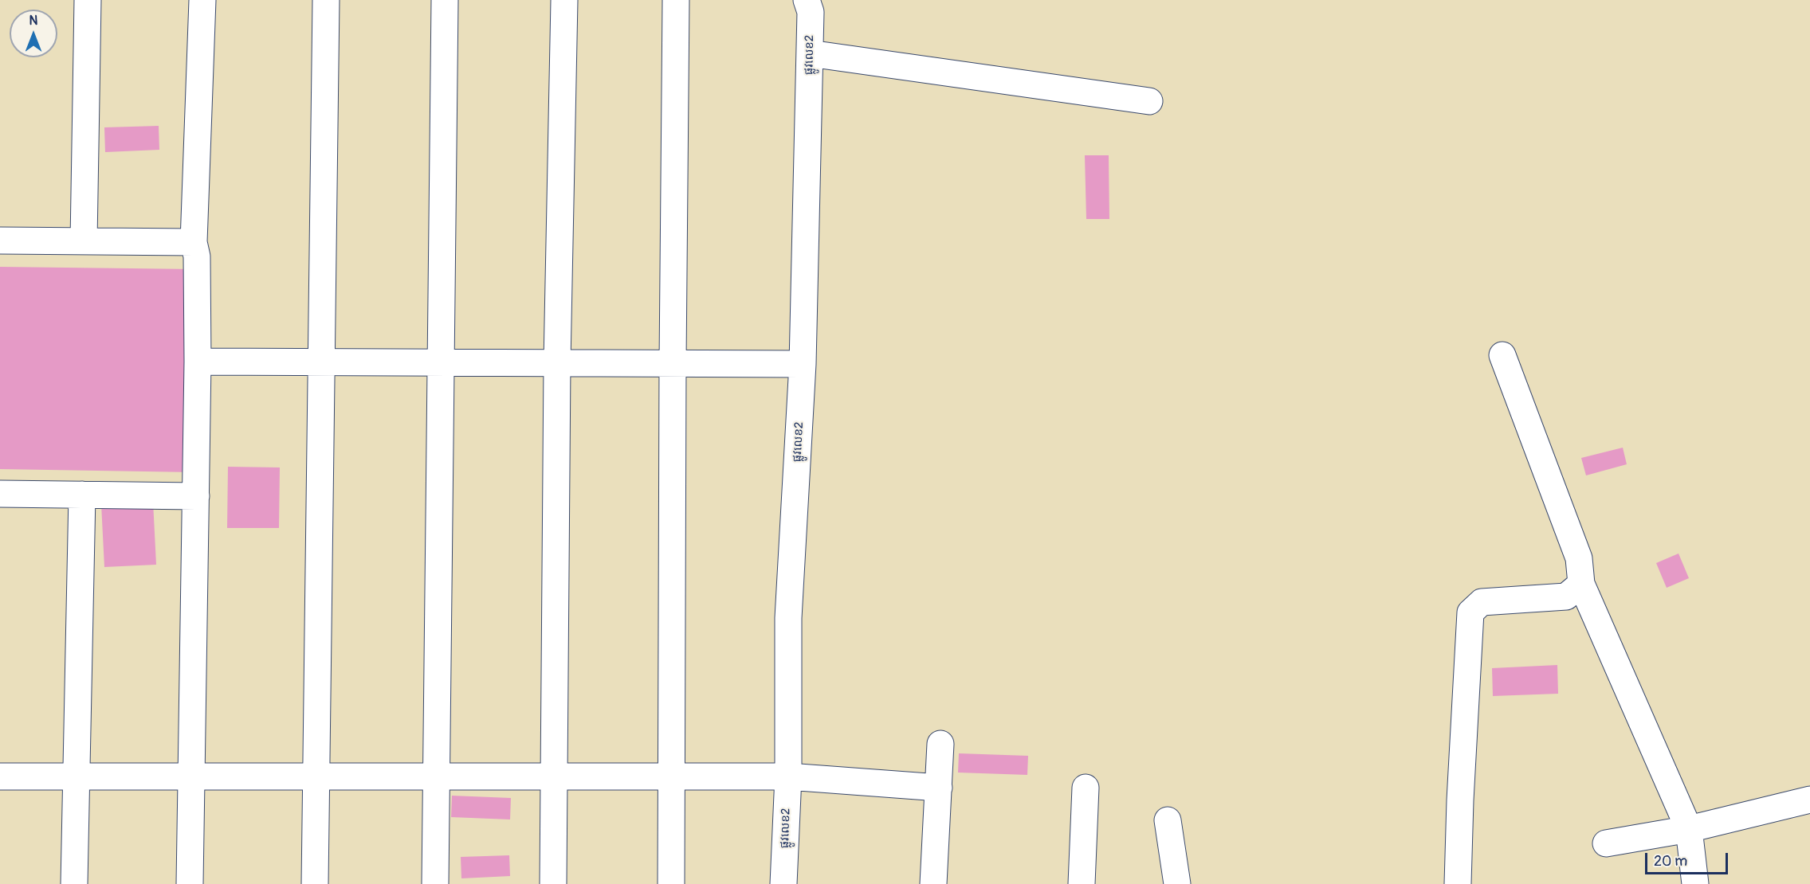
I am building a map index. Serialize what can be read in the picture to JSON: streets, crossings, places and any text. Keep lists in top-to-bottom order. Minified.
{"streets":{"street":["ផ្លូវលេខ2"]},"scale_bar":"20 m","north":"top"}
